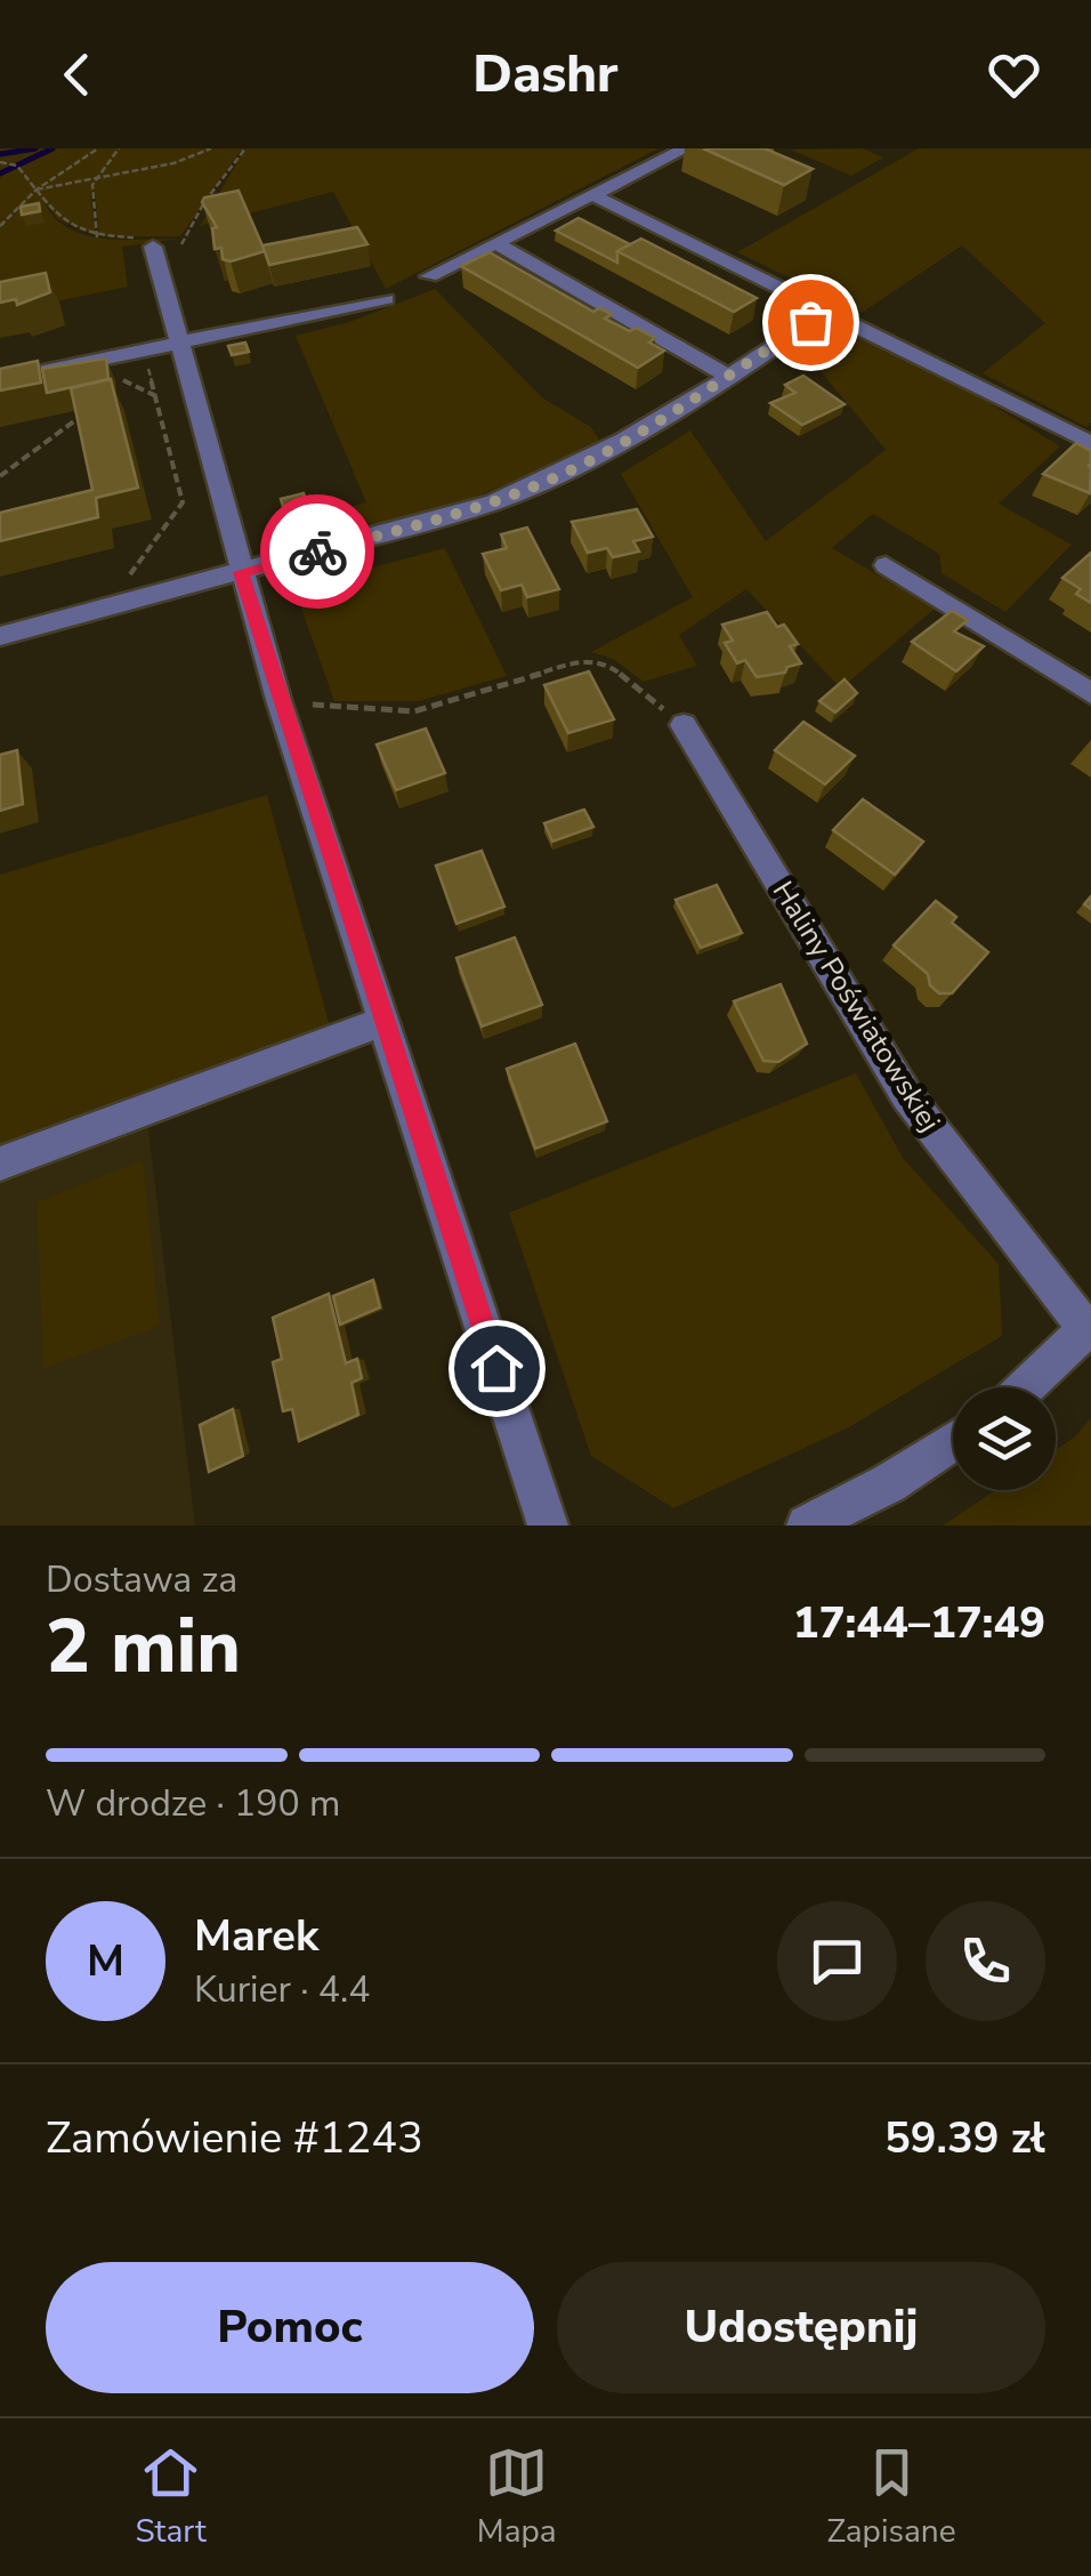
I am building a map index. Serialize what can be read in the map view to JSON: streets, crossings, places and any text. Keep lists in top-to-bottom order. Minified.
{"streets":{"street":["Haliny Poświatowskiej"]},"page":{"header":"Dashr","heading":["2 min","Dostawa za","17:44–17:49"],"panel":["Marek","Kurier · 4.4","Zamówienie #1243","59.39 zł"],"bar":"W drodze · 190 m","round":"M","buttons":["Pomoc","Udostępnij"],"tabs":["Start","Mapa","Zapisane"]}}
